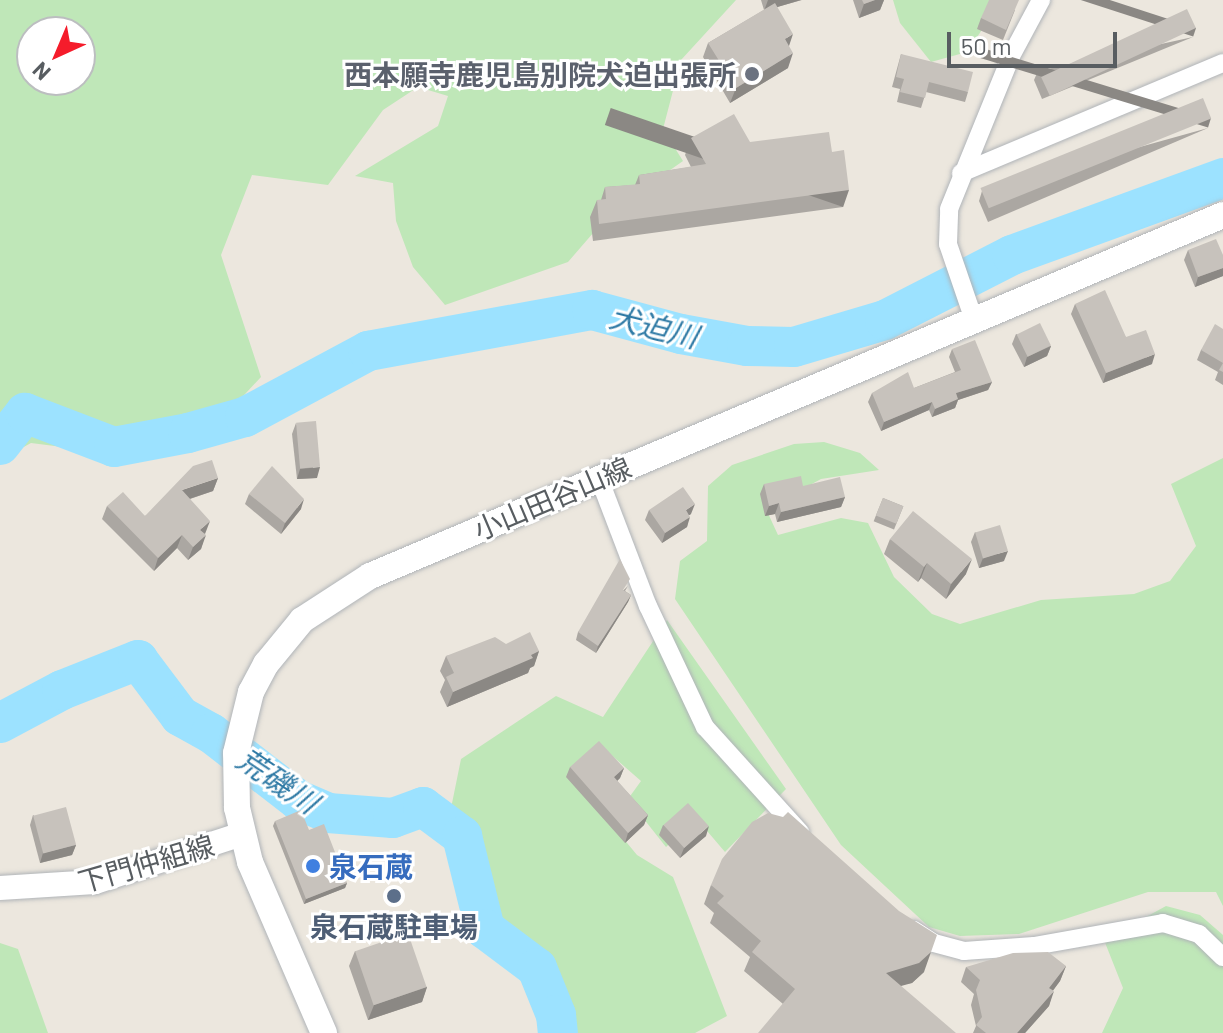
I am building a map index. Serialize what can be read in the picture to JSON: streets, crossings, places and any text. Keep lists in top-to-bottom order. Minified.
{"streets":{"main road":["小山田谷山線"],"street":["下門仲組線"]},"crossings":[["小山田谷山線","下門仲組線"]],"water":["犬迫川","荒磯川"],"places":["西本願寺鹿児島別院犬迫出張所","泉石蔵","泉石蔵駐車場"],"scale_bar":"50 m","north":"bottom left"}
